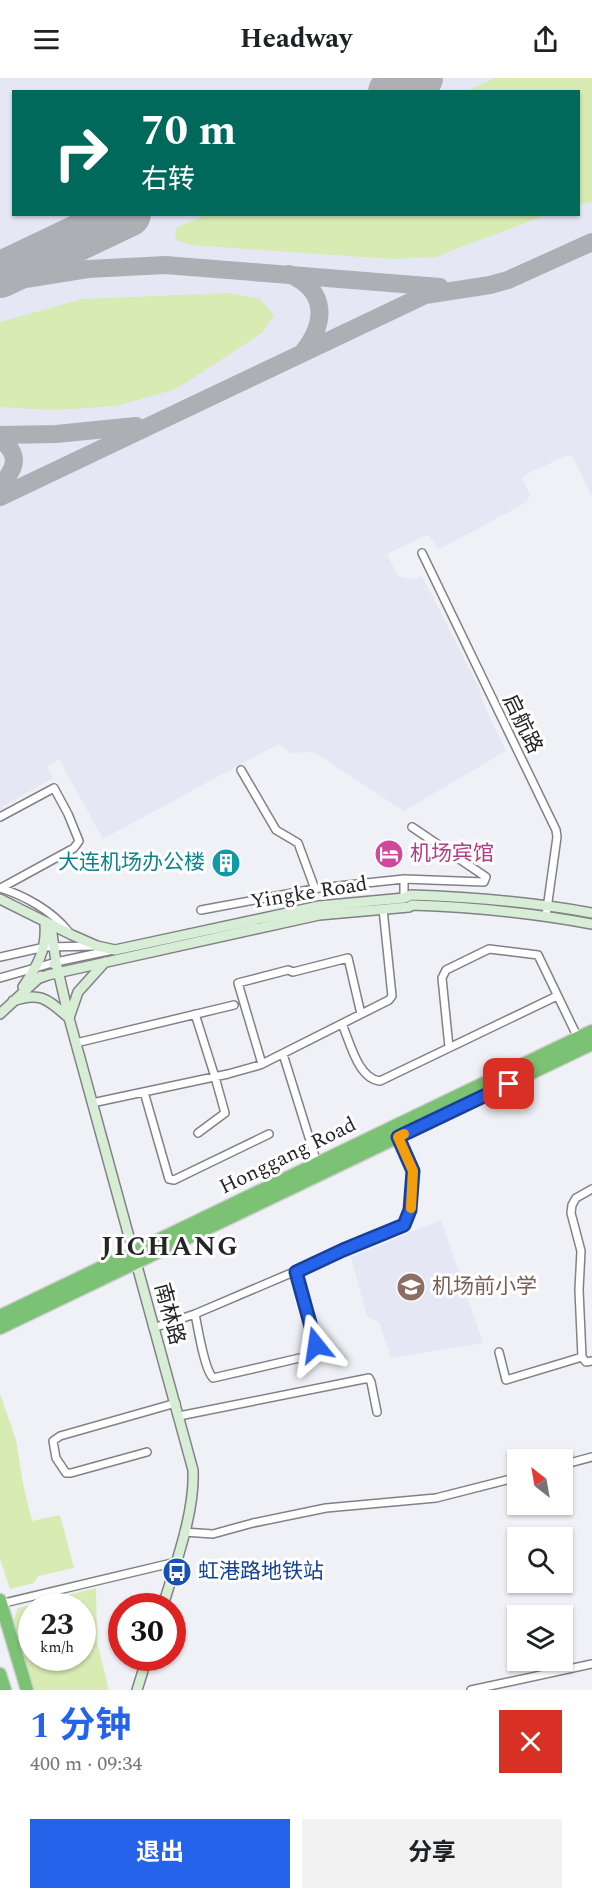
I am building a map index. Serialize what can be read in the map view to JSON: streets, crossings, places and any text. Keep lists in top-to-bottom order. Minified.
{"streets":{"highway":["Honggang Road"],"main road":["Yingke Road","南林路"],"street":["启航路"]},"crossings":[["启航路","Yingke Road"],["Yingke Road","南林路"],["Honggang Road","南林路"]],"districts":["JICHANG"],"places":{"hotel":["机场宾馆"],"building":["大连机场办公楼"],"school or university":["机场前小学"],"bus stop":["虹港路地铁站"]},"north":"top left","page":{"header":"Headway","turn":["70 m","右转"],"speed":"23 km/h","limit":"30","heading":["1 分钟","400 m · 09:34"],"buttons":["退出","分享"]}}
